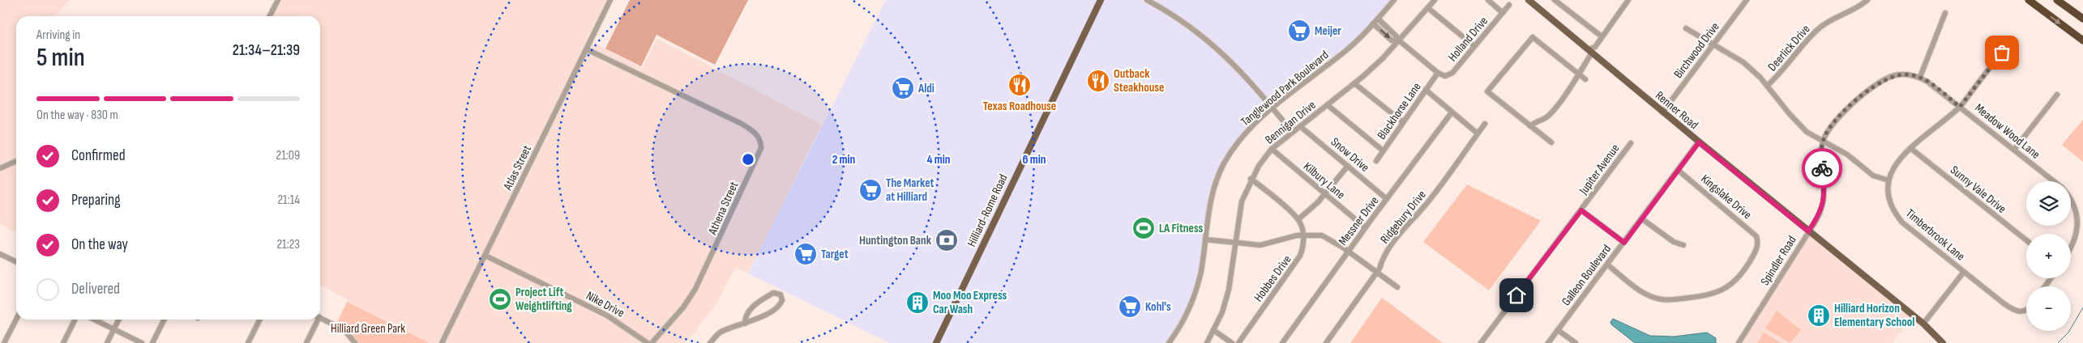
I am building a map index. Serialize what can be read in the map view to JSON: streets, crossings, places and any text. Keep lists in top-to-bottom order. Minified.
{"streets":{"main road":["Renner Road","Hilliard-Rome Road"],"street":["Holland Drive","Deerlick Drive","Birchwood Drive","Tanglewood Park Boulevard","Blackhorse Lane","Bennigan Drive","Meadow Wood Lane","Snow Drive","Atlas Street","Jupiter Avenue","Kilbury Lane","Sunny Vale Drive","Kingslake Drive","Athena Street","Ridgebury Drive","Messner Drive","Timberbrook Lane","Spindler Road","Galleon Boulevard","Hobbes Drive","Nike Drive"]},"crossings":[["Holland Drive","Blackhorse Lane"],["Birchwood Drive","Renner Road"],["Renner Road","Spindler Road"],["Renner Road","Galleon Boulevard"],["Bennigan Drive","Snow Drive"],["Bennigan Drive","Kilbury Lane"],["Meadow Wood Lane","Spindler Road"],["Snow Drive","Messner Drive"],["Atlas Street","Athena Street"],["Atlas Street","Nike Drive"],["Kilbury Lane","Messner Drive"],["Kingslake Drive","Galleon Boulevard"]],"parks":["Hilliard Green Park"],"places":{"supermarket":["Meijer","Aldi","The Market at Hilliard","Target","Kohl's"],"restaurant":["Outback Steakhouse","Texas Roadhouse"],"sports":["LA Fitness","Project Lift Weightlifting"],"bank":["Huntington Bank"],"building":["Moo Moo Express Car Wash","Hilliard Horizon Elementary School"]},"page":{"heading":["5 min","Arriving in","21:34–21:39"],"bar":"On the way · 830 m","list":[["Confirmed","21:09"],["Preparing","21:14"],["On the way","21:23"],"Delivered"],"map_buttons":["+","−"]},"rings":["2 min","4 min","6 min"]}
